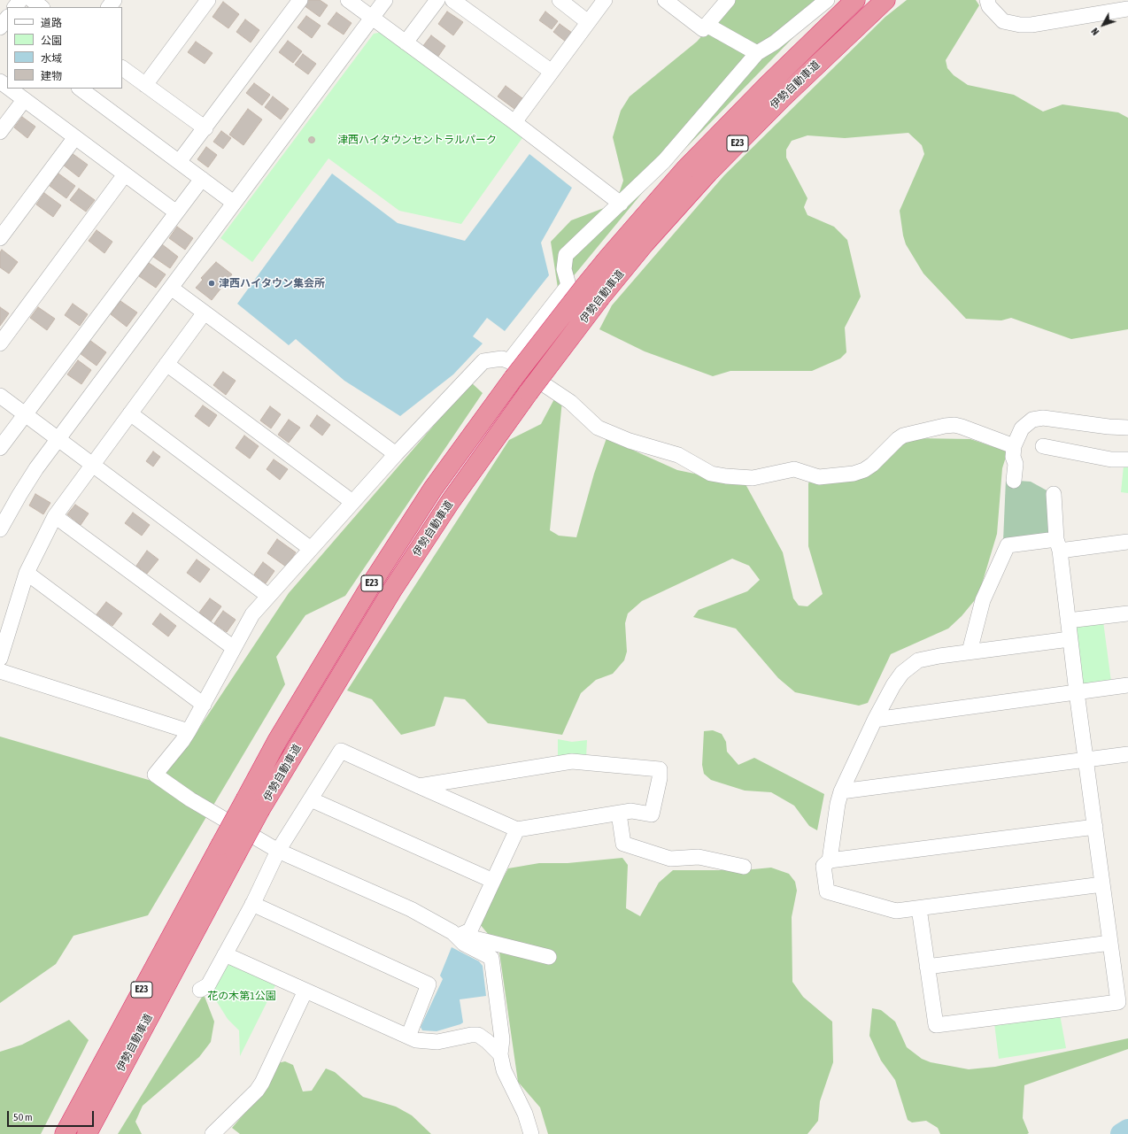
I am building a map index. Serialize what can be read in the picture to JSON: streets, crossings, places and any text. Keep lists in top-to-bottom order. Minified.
{"streets":{"highway":["伊勢自動車道","E23"]},"parks":["津西ハイタウンセントラルパーク","花の木第1公園"],"places":["津西ハイタウン集会所"],"legend":["道路","公園","水域","建物"],"scale_bar":"50 m","north":"bottom left"}
